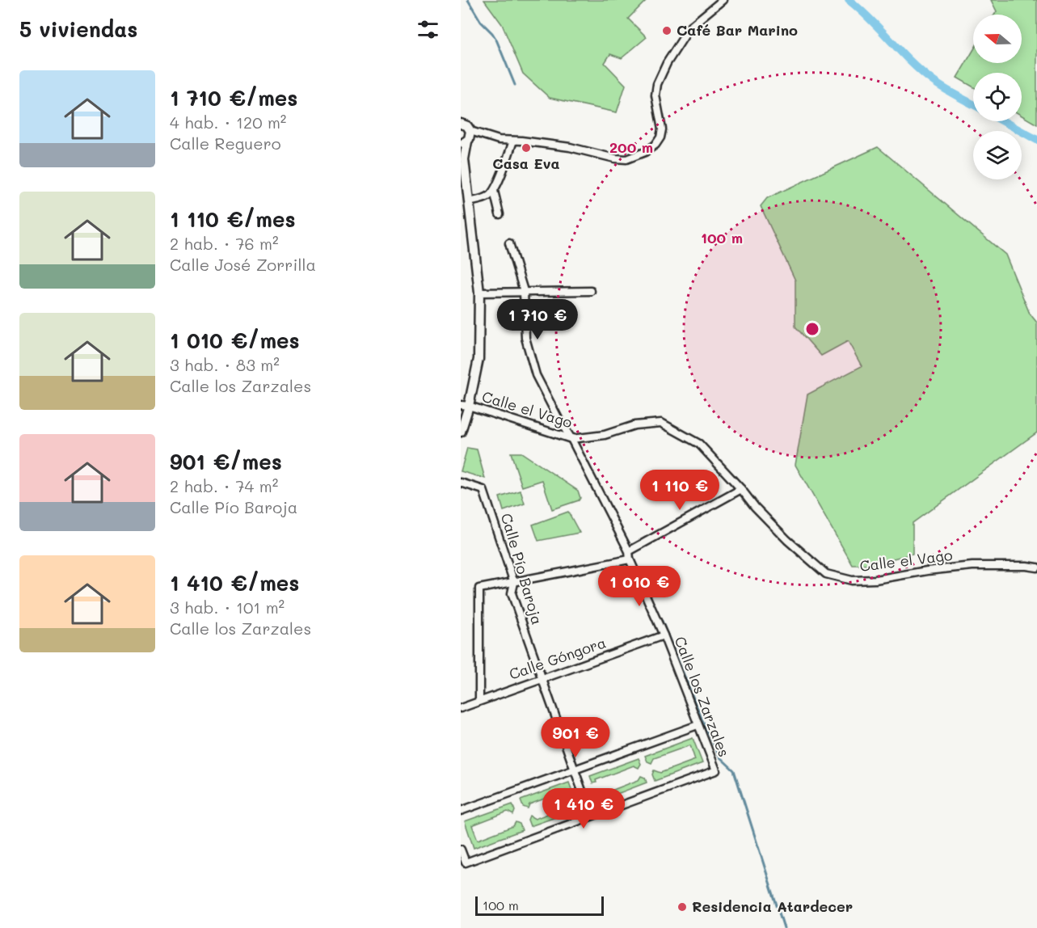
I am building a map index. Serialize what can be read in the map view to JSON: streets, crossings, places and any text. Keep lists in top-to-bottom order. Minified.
{"streets":{"street":["Calle el Vago","Calle Pío Baroja","Calle Góngora","Calle los Zarzales"]},"crossings":[["Calle el Vago","Calle los Zarzales"],["Calle Pío Baroja","Calle Góngora"],["Calle Pío Baroja","Calle los Zarzales"],["Calle Góngora","Calle los Zarzales"]],"places":["Café Bar Marino","Casa Eva","Residencia Atardecer"],"scale_bar":"100 m","north":"left","page":{"heading":"5 viviendas","list":[{"name":"1 710 €/mes","note":"4 hab. · 120 m² · Calle Reguero"},{"name":"1 110 €/mes","note":"2 hab. · 76 m² · Calle José Zorrilla"},{"name":"1 010 €/mes","note":"3 hab. · 83 m² · Calle los Zarzales"},{"name":"901 €/mes","note":"2 hab. · 74 m² · Calle Pío Baroja"},{"name":"1 410 €/mes","note":"3 hab. · 101 m² · Calle los Zarzales"}],"price":["1 710 €","1 110 €","1 010 €","901 €","1 410 €"],"scale":"100 m"},"rings":["200 m","100 m"]}
